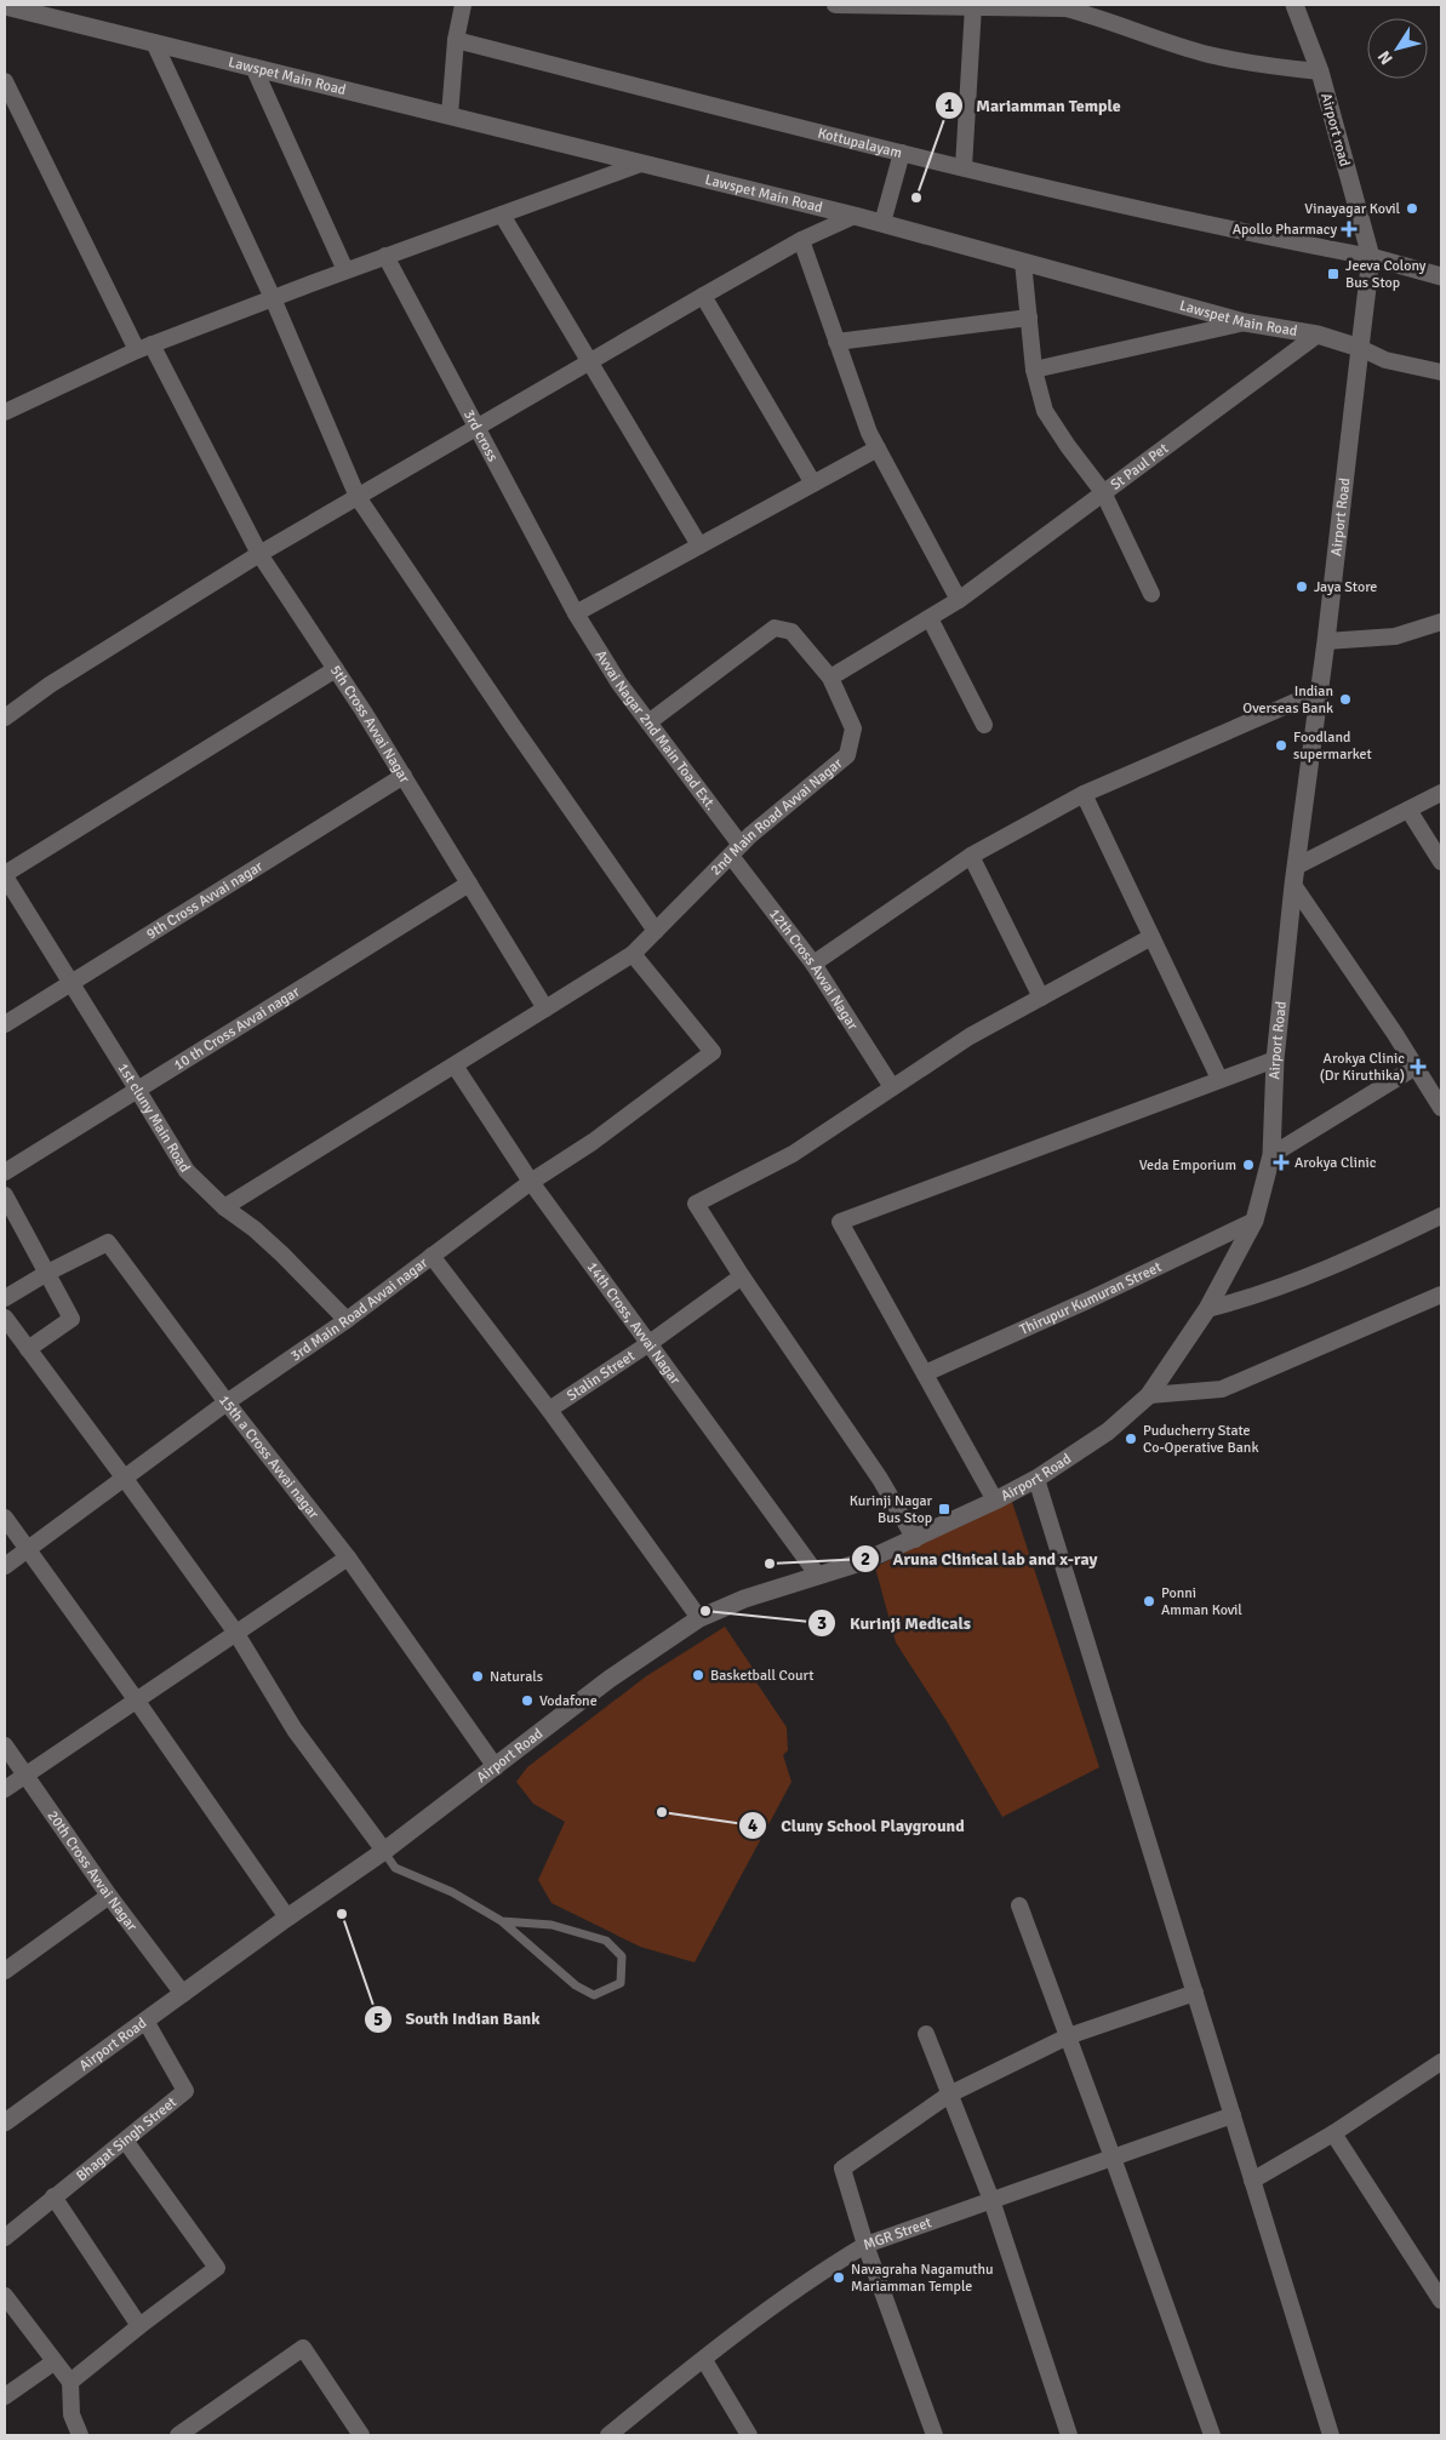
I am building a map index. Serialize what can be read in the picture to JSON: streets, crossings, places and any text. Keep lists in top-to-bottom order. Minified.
{"streets":{"street":["Lawspet Main Road","Airport road","Kottupalayam","3rd cross","St Paul Pet","Airport Road","5th Cross Avvai Nagar","Avvai Nagar 2nd Main Toad Ext.","2nd Main Road Avvai Nagar","9th Cross Avvai nagar","12th Cross Avvai Nagar","10 th Cross Avvai nagar","1st cluny Main Road","Thirupur Kumuran Street","3rd Main Road Avvai nagar","14th Cross, Avvai Nagar","Stalin Street","15th a Cross Avvai nagar","20th Cross Avvai Nagar","Bhagat Singh Street","MGR Street"]},"crossings":[["Lawspet Main Road","St Paul Pet"],["Lawspet Main Road","Airport Road"],["Airport road","Kottupalayam"],["3rd cross","Avvai Nagar 2nd Main Toad Ext."],["St Paul Pet","2nd Main Road Avvai Nagar"],["Airport Road","Thirupur Kumuran Street"],["Airport Road","14th Cross, Avvai Nagar"],["Airport Road","15th a Cross Avvai nagar"],["Airport Road","20th Cross Avvai Nagar"],["Airport Road","Bhagat Singh Street"],["5th Cross Avvai Nagar","2nd Main Road Avvai Nagar"],["5th Cross Avvai Nagar","9th Cross Avvai nagar"],["5th Cross Avvai Nagar","10 th Cross Avvai nagar"],["Avvai Nagar 2nd Main Toad Ext.","2nd Main Road Avvai Nagar"],["Avvai Nagar 2nd Main Toad Ext.","12th Cross Avvai Nagar"],["2nd Main Road Avvai Nagar","12th Cross Avvai Nagar"],["2nd Main Road Avvai Nagar","3rd Main Road Avvai nagar"],["9th Cross Avvai nagar","1st cluny Main Road"],["10 th Cross Avvai nagar","1st cluny Main Road"],["1st cluny Main Road","3rd Main Road Avvai nagar"],["3rd Main Road Avvai nagar","14th Cross, Avvai Nagar"],["3rd Main Road Avvai nagar","15th a Cross Avvai nagar"],["14th Cross, Avvai Nagar","Stalin Street"]],"places":{"other":["Mariamman Temple","Vinayagar Kovil","Jaya Store","Indian Overseas Bank","Foodland supermarket","Veda Emporium","Puducherry State Co-Operative Bank","Aruna Clinical lab and x-ray","Ponni Amman Kovil","Kurinji Medicals","Basketball Court","Naturals","Vodafone","Cluny School Playground","South Indian Bank","Navagraha Nagamuthu Mariamman Temple"],"health":["Apollo Pharmacy","Arokya Clinic (Dr Kiruthika)","Arokya Clinic"],"transit":["Jeeva Colony Bus Stop","Kurinji Nagar Bus Stop"]},"north":"bottom left"}
